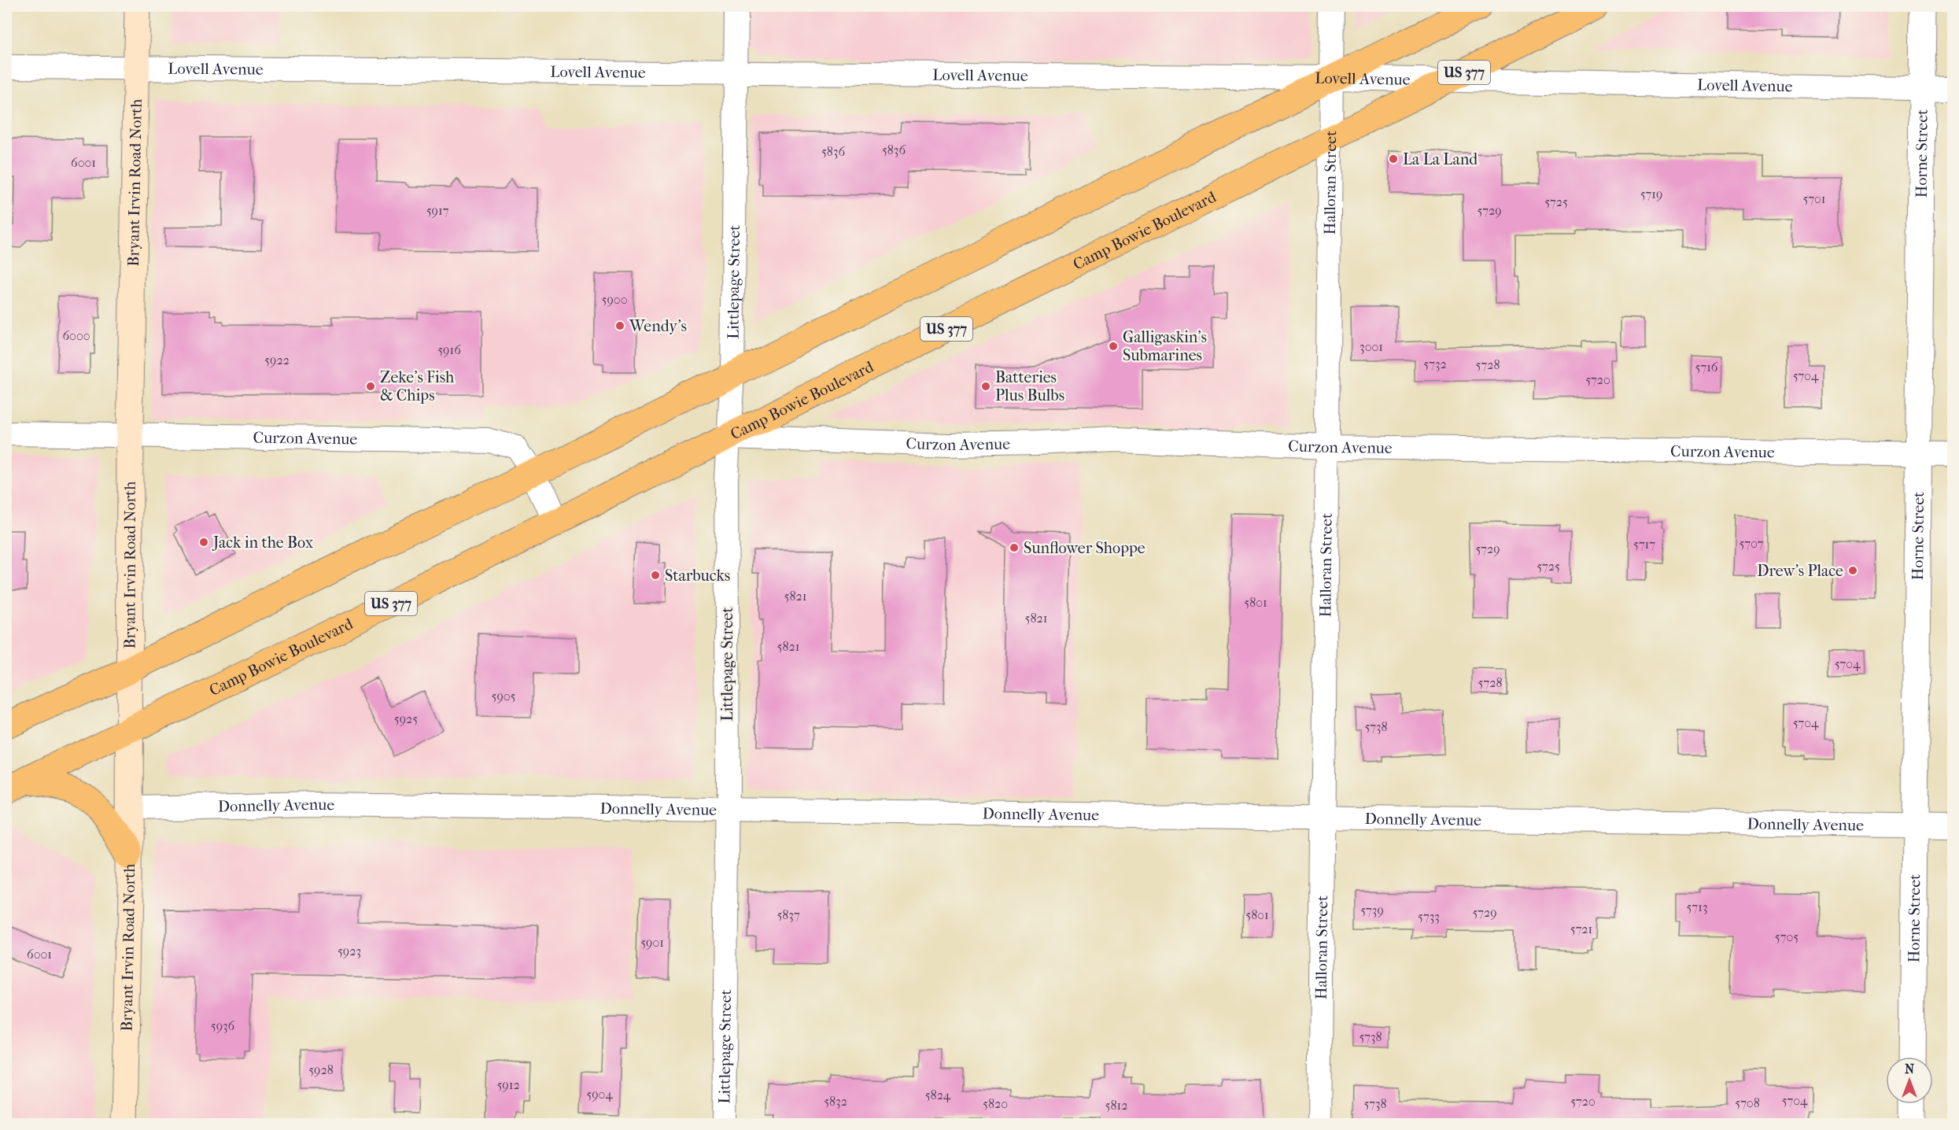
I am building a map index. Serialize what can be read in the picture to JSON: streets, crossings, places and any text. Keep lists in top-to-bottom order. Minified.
{"streets":{"main road":["US 377","Bryant Irvin Road North","Camp Bowie Boulevard"],"street":["Lovell Avenue","Horne Street","Halloran Street","Littlepage Street","Curzon Avenue","Donnelly Avenue"]},"crossings":[["Lovell Avenue","Horne Street"],["Lovell Avenue","Bryant Irvin Road North"],["Lovell Avenue","Halloran Street"],["Lovell Avenue","Camp Bowie Boulevard"],["Lovell Avenue","Littlepage Street"],["Horne Street","Curzon Avenue"],["Horne Street","Donnelly Avenue"],["Bryant Irvin Road North","Camp Bowie Boulevard"],["Bryant Irvin Road North","Curzon Avenue"],["Bryant Irvin Road North","Donnelly Avenue"],["Halloran Street","Camp Bowie Boulevard"],["Halloran Street","Curzon Avenue"],["Halloran Street","Donnelly Avenue"],["Camp Bowie Boulevard","Littlepage Street"],["Camp Bowie Boulevard","Curzon Avenue"],["Littlepage Street","Curzon Avenue"],["Littlepage Street","Donnelly Avenue"]],"places":["La La Land","Wendy's","Galligaskin's Submarines","Zeke's Fish & Chips","Batteries Plus Bulbs","Jack in the Box","Sunflower Shoppe","Drew's Place","Starbucks"],"house_numbers":["5836","5836","6001","5719","5701","5725","5917","5729","5900","6000","3001","5916","5922","5732","5728","5716","5704","5720","5707","5717","5729","5725","5821","5801","5821","5821","5704","5728","5905","5925","5704","5738","5713","5739","5729","5837","5801","5733","5721","5705","5901","5923","6001","5936","5738","5928","5912","5904","5824","5704","5832","5720","5708","5820","5738","5812"],"north":"top"}
